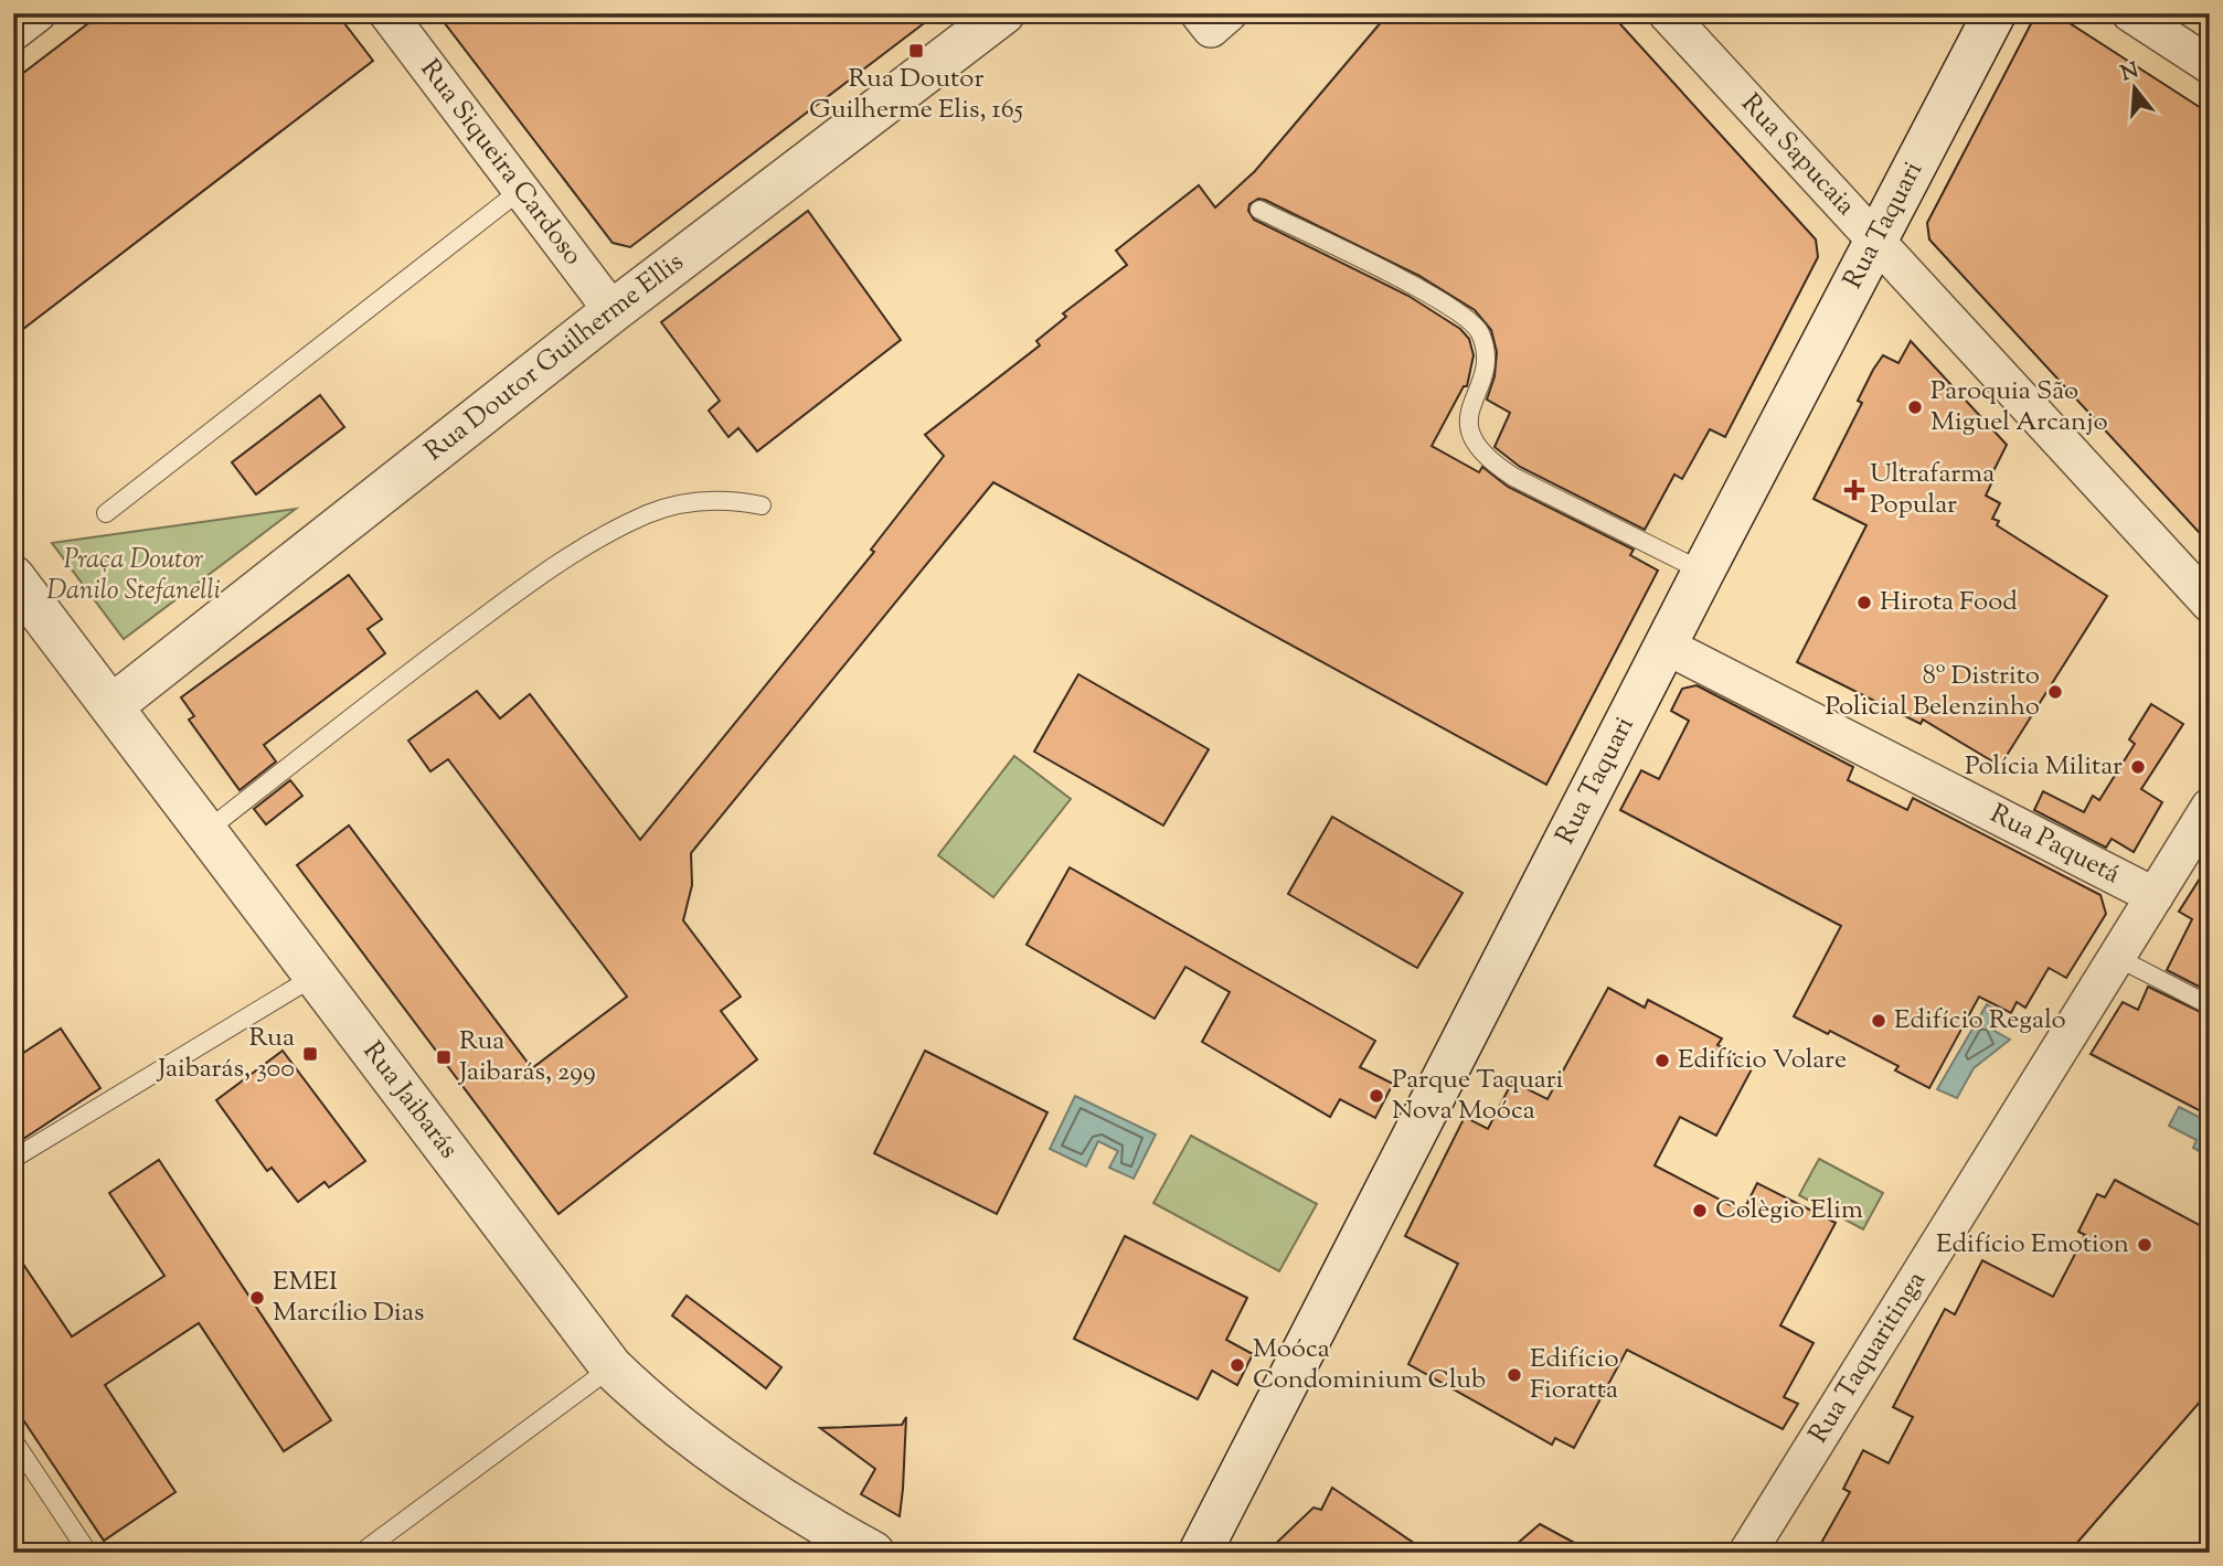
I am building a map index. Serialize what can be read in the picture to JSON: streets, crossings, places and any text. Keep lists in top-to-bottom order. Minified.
{"streets":{"street":["Rua Sapucaia","Rua Siqueira Cardoso","Rua Taquari","Rua Doutor Guilherme Ellis","Rua Paquetá","Rua Jaibarás","Rua Taquaritinga"]},"crossings":[["Rua Sapucaia","Rua Taquari"],["Rua Siqueira Cardoso","Rua Doutor Guilherme Ellis"],["Rua Taquari","Rua Paquetá"],["Rua Doutor Guilherme Ellis","Rua Jaibarás"],["Rua Paquetá","Rua Taquaritinga"]],"parks":["Praça Doutor Danilo Stefanelli"],"places":{"transit":["Rua Doutor Guilherme Elis, 165","Rua Jaibarás, 300","Rua Jaibarás, 299"],"other":["Paroquia São Miguel Arcanjo","Hirota Food","8º Distrito Policial Belenzinho","Polícia Militar","Edifício Regalo","Edifício Volare","Parque Taquari Nova Moóca","Colègio Elim","Edifício Emotion","EMEI Marcílio Dias","Moóca Condominium Club","Edifício Fioratta"],"health":["Ultrafarma Popular"]},"north":"top"}
